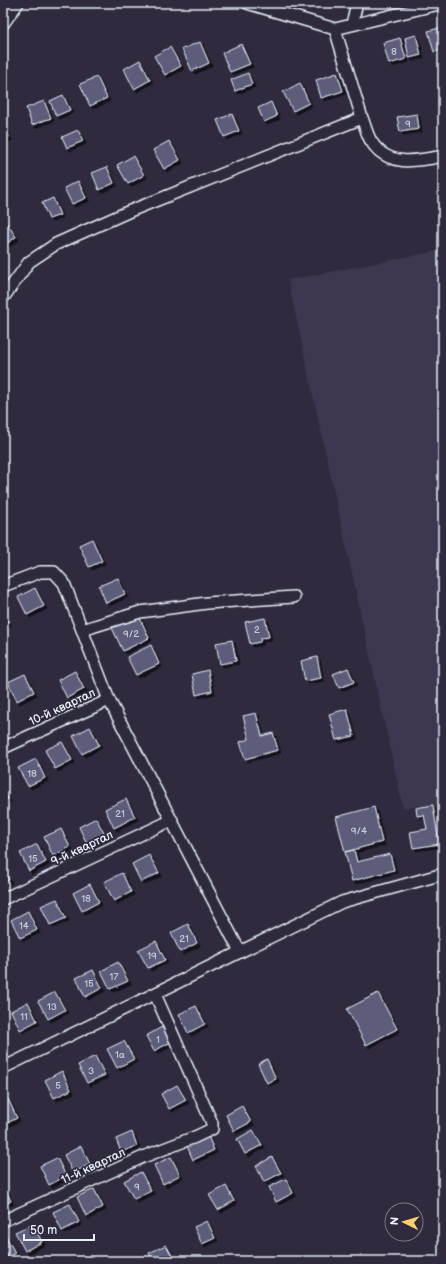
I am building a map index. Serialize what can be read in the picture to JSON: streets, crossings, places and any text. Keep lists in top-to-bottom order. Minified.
{"streets":{"street":["10-й квартал","9-й квартал","11-й квартал"]},"house_numbers":["8","9","2","9/2","18","21","9/4","15","18","14","21","19","17","15","13","11","1","1а","3","5","9"],"scale_bar":"50 m","north":"left"}
